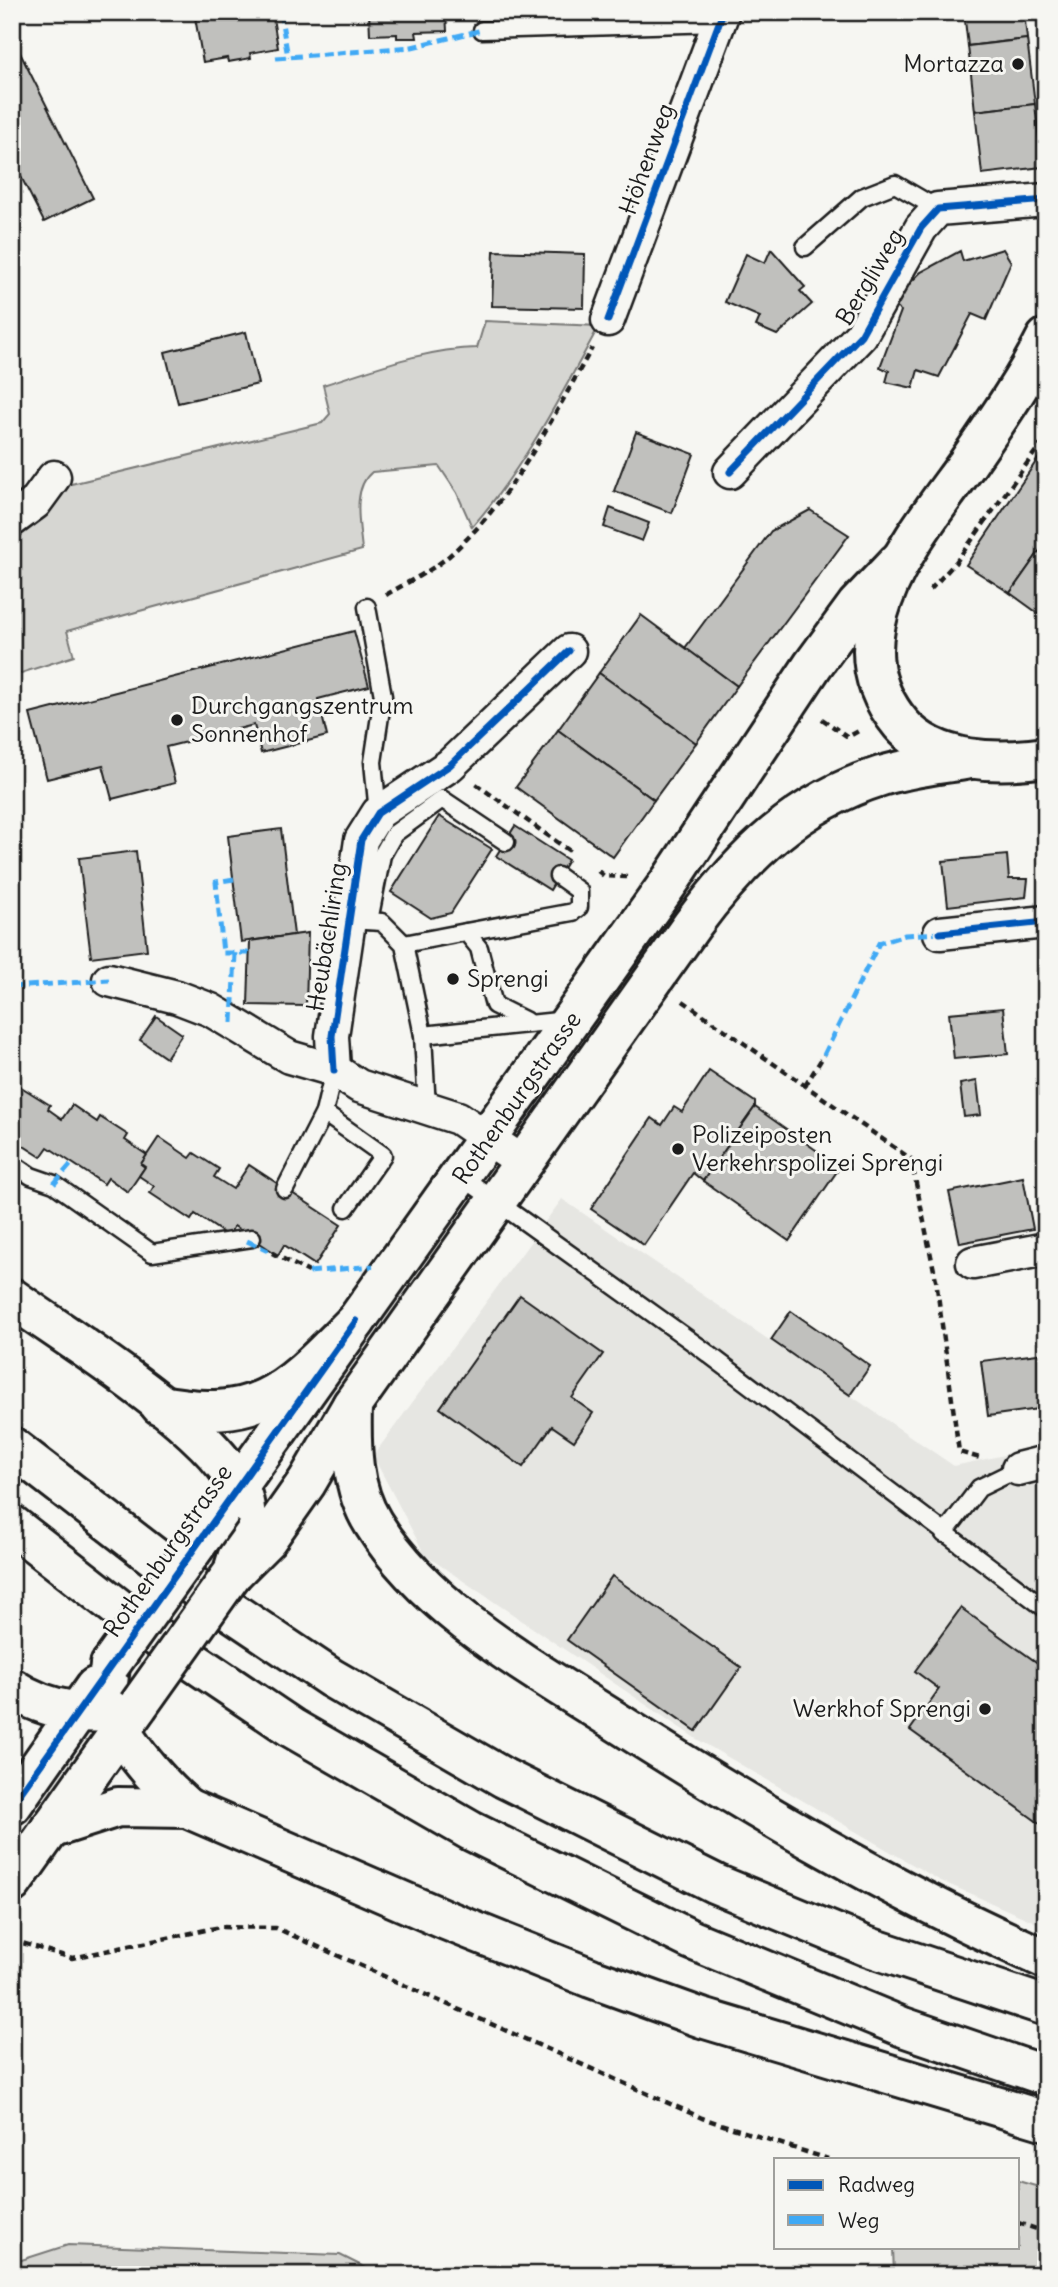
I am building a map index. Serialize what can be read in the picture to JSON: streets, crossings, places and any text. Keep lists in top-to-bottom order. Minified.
{"streets":{"main road":["Rothenburgstrasse"],"street":["Höhenweg","Bergliweg","Heubächliring"]},"places":["Mortazza","Durchgangszentrum Sonnenhof","Sprengi","Polizeiposten Verkehrspolizei Sprengi","Werkhof Sprengi"],"legend":["Radweg","Weg"]}
